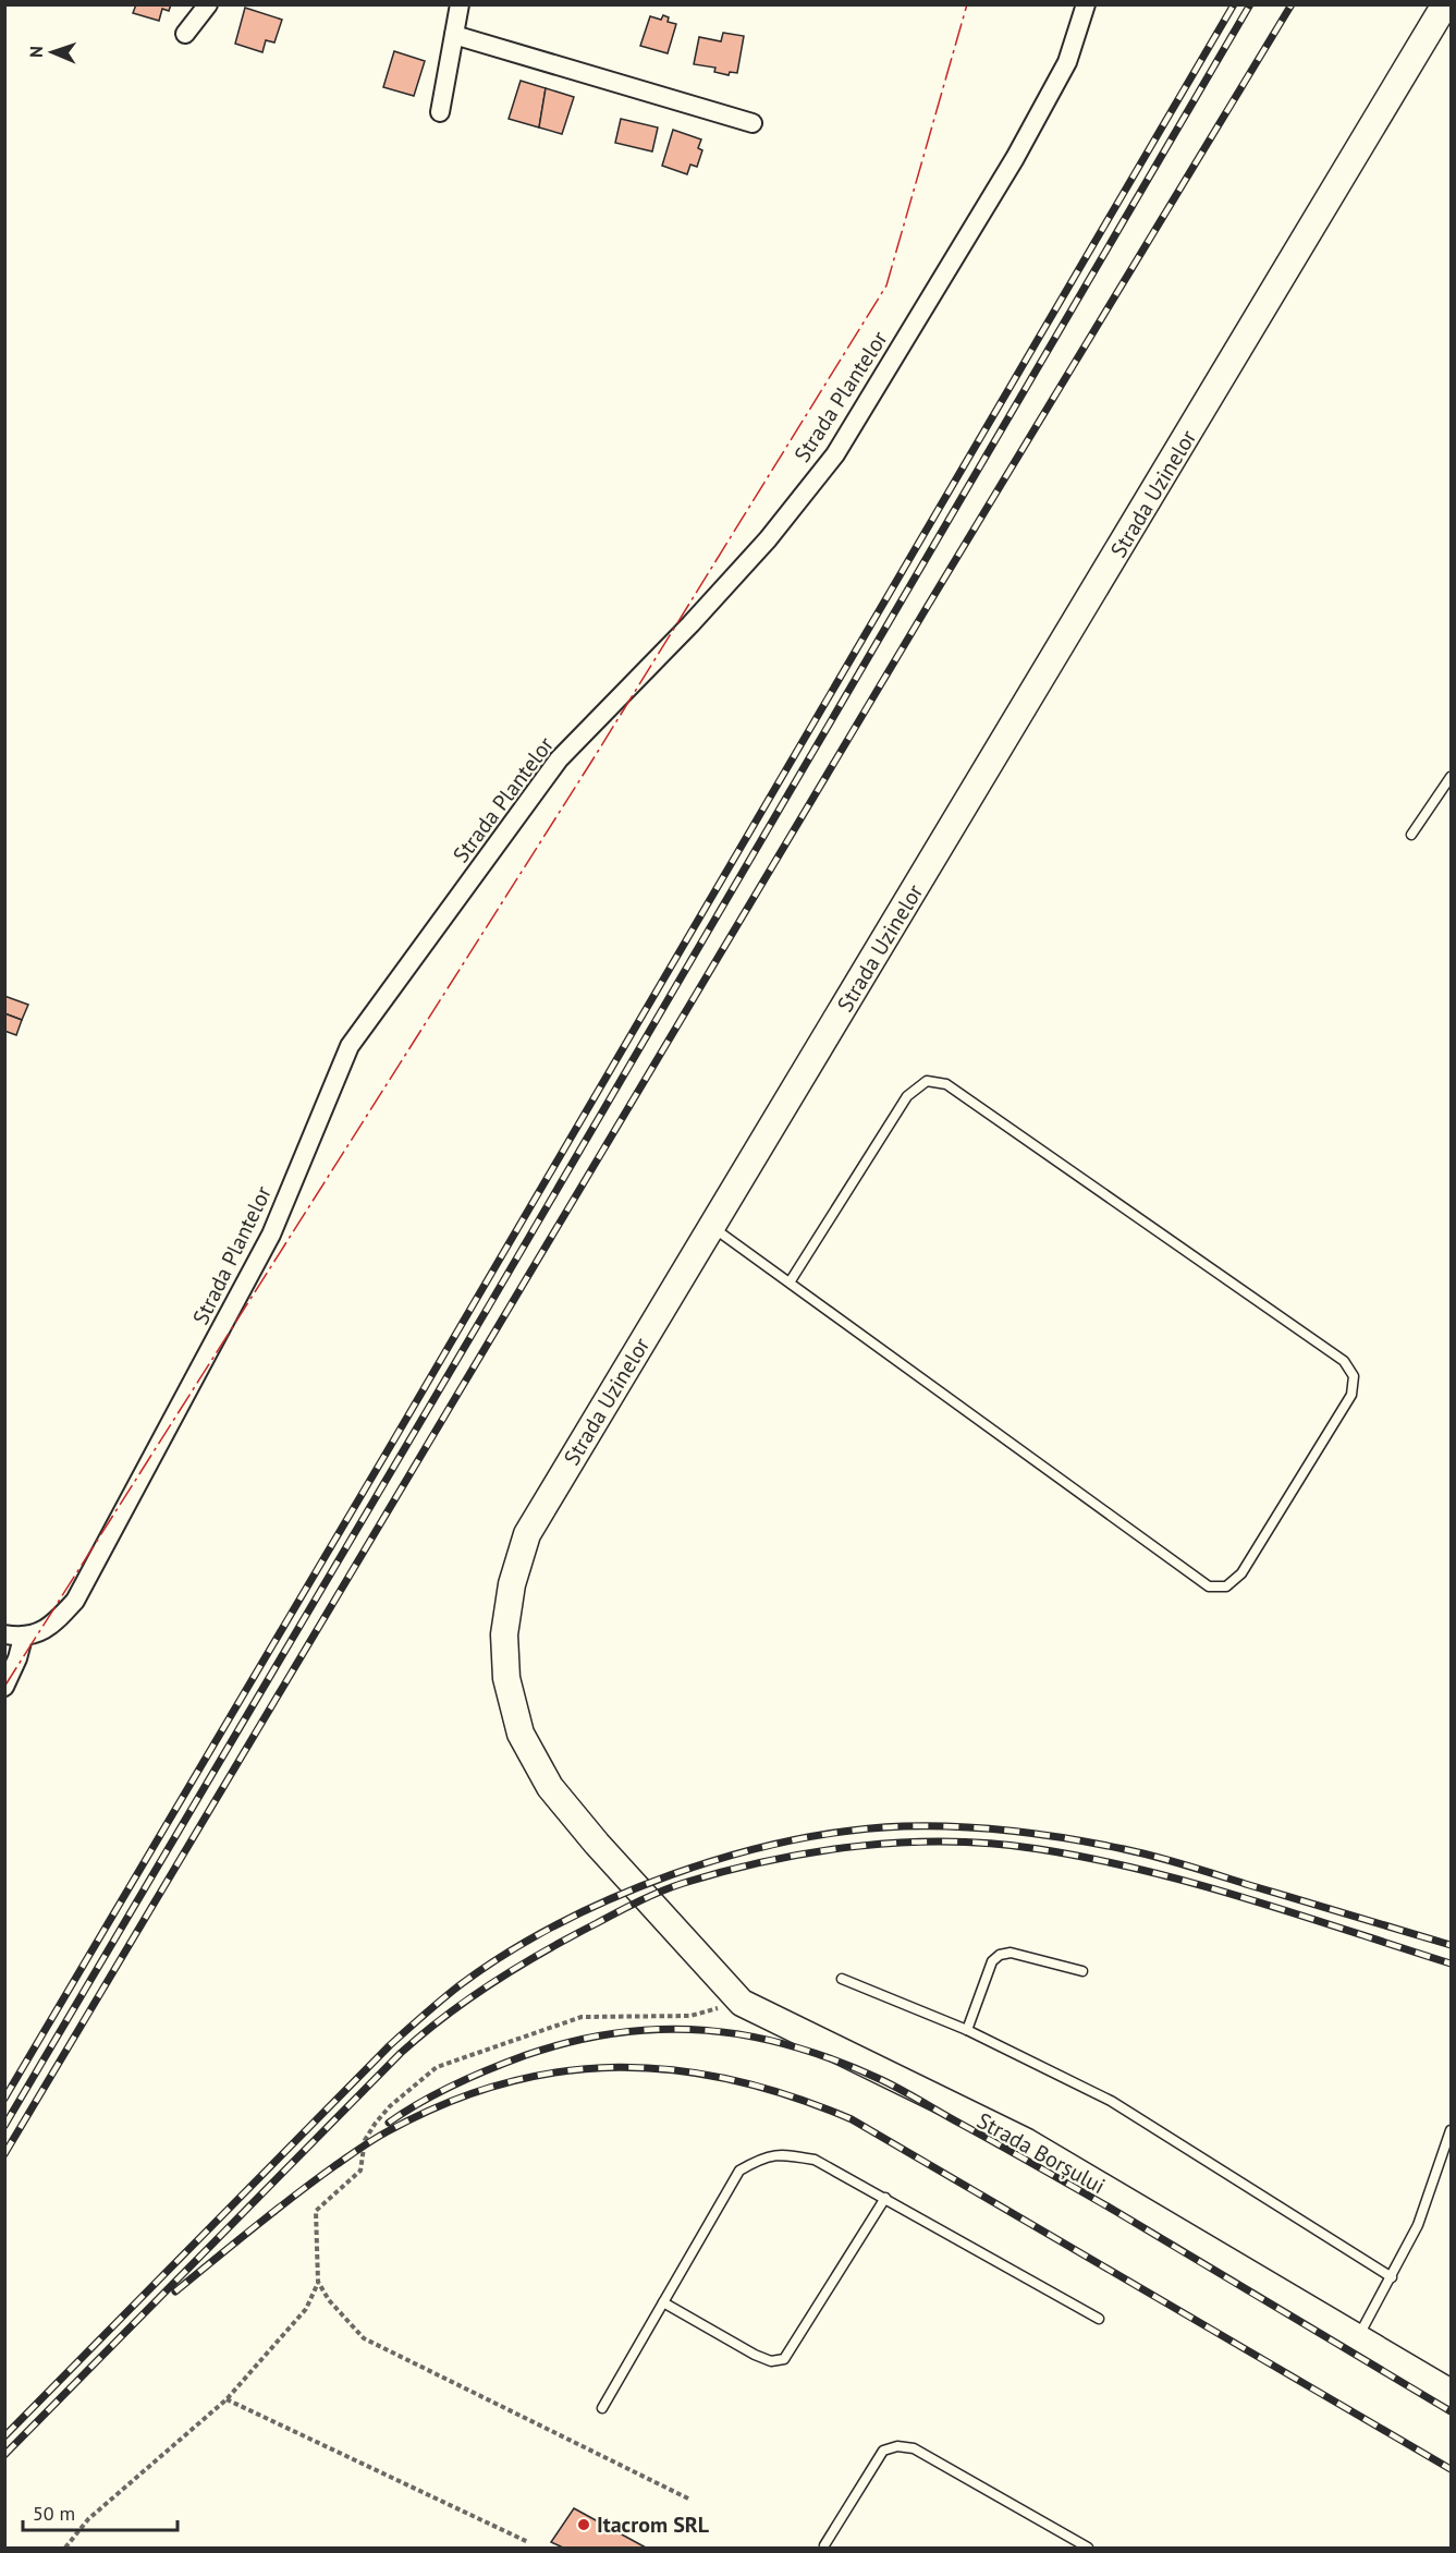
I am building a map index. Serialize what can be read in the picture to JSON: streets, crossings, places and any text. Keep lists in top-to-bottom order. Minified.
{"streets":{"street":["Strada Plantelor","Strada Uzinelor","Strada Borșului"]},"crossings":[["Strada Uzinelor","Strada Borșului"]],"places":["Itacrom SRL"],"scale_bar":"50 m","north":"left"}
